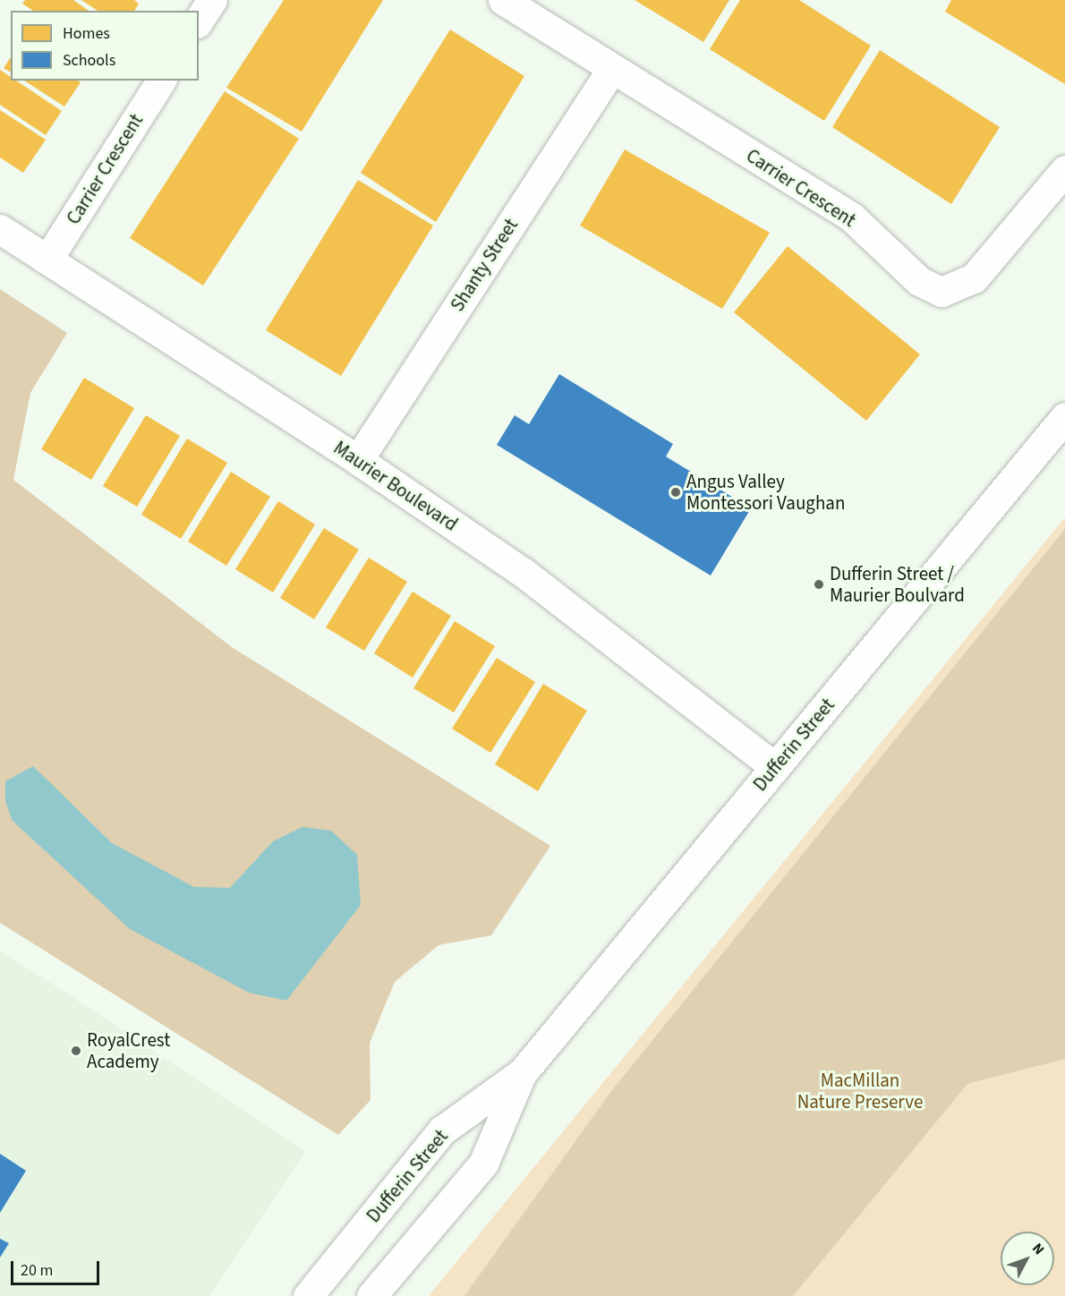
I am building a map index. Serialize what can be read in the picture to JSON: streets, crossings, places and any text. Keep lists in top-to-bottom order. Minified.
{"streets":{"street":["Carrier Crescent","Shanty Street","Maurier Boulevard","Dufferin Street"]},"crossings":[["Carrier Crescent","Shanty Street"],["Carrier Crescent","Maurier Boulevard"],["Shanty Street","Maurier Boulevard"],["Maurier Boulevard","Dufferin Street"]],"parks":["MacMillan Nature Preserve"],"places":["Angus Valley Montessori Vaughan","Dufferin Street / Maurier Boulvard","RoyalCrest Academy"],"legend":["Homes","Schools"],"scale_bar":"20 m","north":"top right"}
